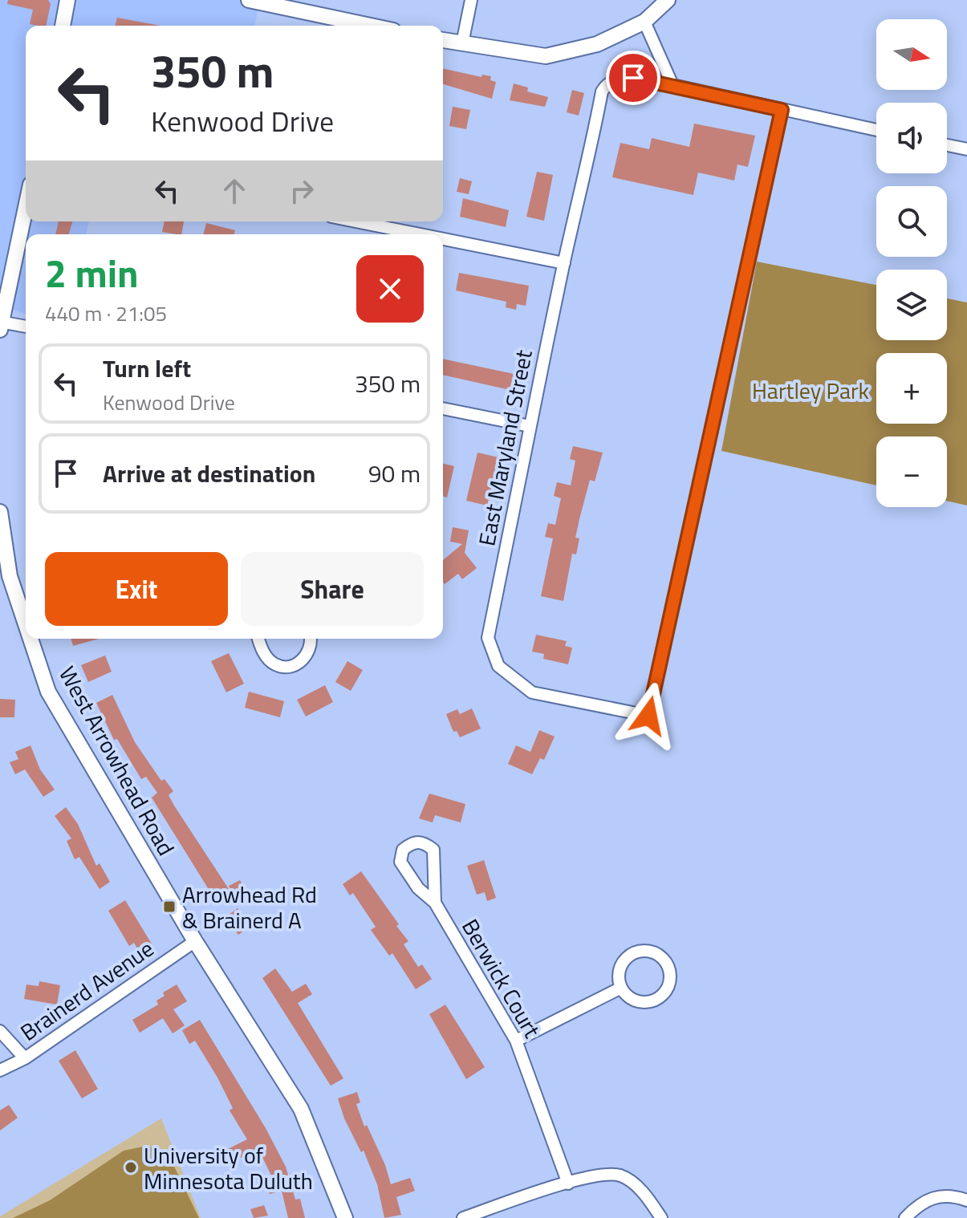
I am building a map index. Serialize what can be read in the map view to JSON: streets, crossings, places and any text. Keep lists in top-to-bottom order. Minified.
{"streets":{"street":["East Maryland Street","West Arrowhead Road","Berwick Court","Brainerd Avenue"]},"crossings":[["West Arrowhead Road","Brainerd Avenue"]],"parks":["Hartley Park"],"places":{"transit":["Arrowhead Rd & Brainerd A"],"other":["University of Minnesota Duluth"]},"north":"right","page":{"map_buttons":["+","−"],"turn":["350 m","Kenwood Drive"],"heading":["2 min","440 m · 21:05"],"list":[{"name":"Turn left","note":"Kenwood Drive","value":"350 m"},{"name":"Arrive at destination","value":"90 m"}],"buttons":["Exit","Share"]}}
